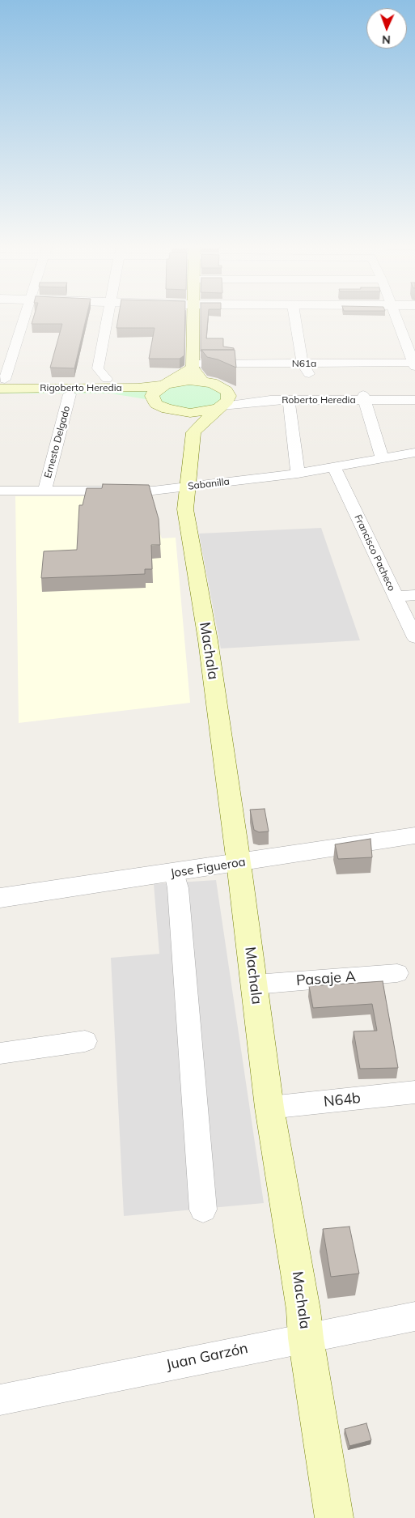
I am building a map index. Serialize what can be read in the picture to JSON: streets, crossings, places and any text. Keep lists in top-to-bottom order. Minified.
{"streets":{"main road":["Rigoberto Heredia","Machala"],"street":["N61a","Roberto Heredia","Ernesto Delgado","Sabanilla","Francisco Pacheco","Jose Figueroa","Pasaje A","N64b","Juan Garzón"]},"crossings":[["Rigoberto Heredia","Roberto Heredia"],["Rigoberto Heredia","Ernesto Delgado"],["Ernesto Delgado","Sabanilla"],["Sabanilla","Francisco Pacheco"],["Sabanilla","Machala"],["Machala","Jose Figueroa"],["Machala","Pasaje A"],["Machala","N64b"],["Machala","Juan Garzón"]],"north":"bottom"}
